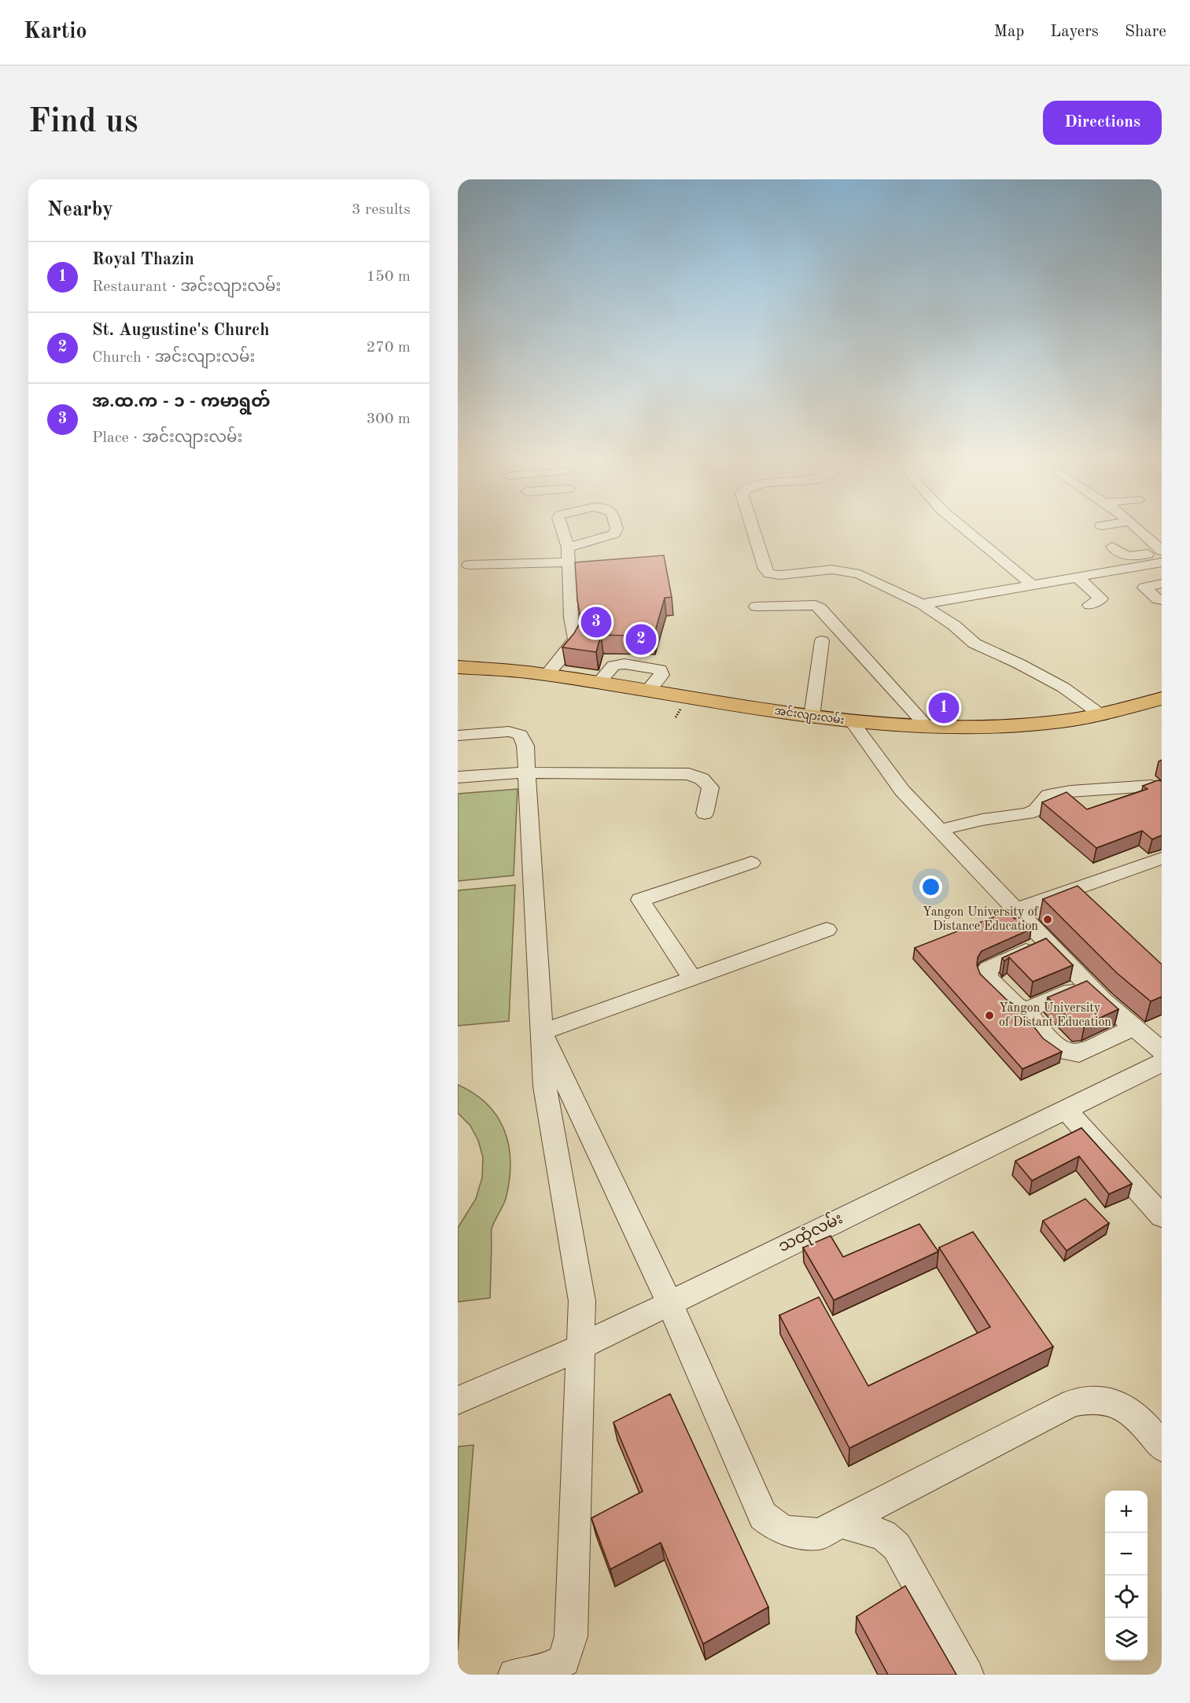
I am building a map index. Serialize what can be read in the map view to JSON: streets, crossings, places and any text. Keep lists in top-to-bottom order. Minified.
{"streets":{"main road":["အင်းလျားလမ်း"],"street":["သထုံလမ်း"]},"places":["Yangon University of Distance Education","Yangon University of Distant Education"],"page":{"header":"Kartio","nav":["Map","Layers","Share"],"buttons":"Directions","title":"Find us","heading":["Nearby","3 results"],"list":[{"mark":"1","name":"Royal Thazin","note":"Restaurant · အင်းလျားလမ်း","value":"150 m"},{"mark":"2","name":"St. Augustine's Church","note":"Church · အင်းလျားလမ်း","value":"270 m"},{"mark":"3","name":"အ.ထ.က - ၁ - ကမာရွတ်","note":"Place · အင်းလျားလမ်း","value":"300 m"}],"pins":["3","2","1"],"map_buttons":["+","−"]}}
